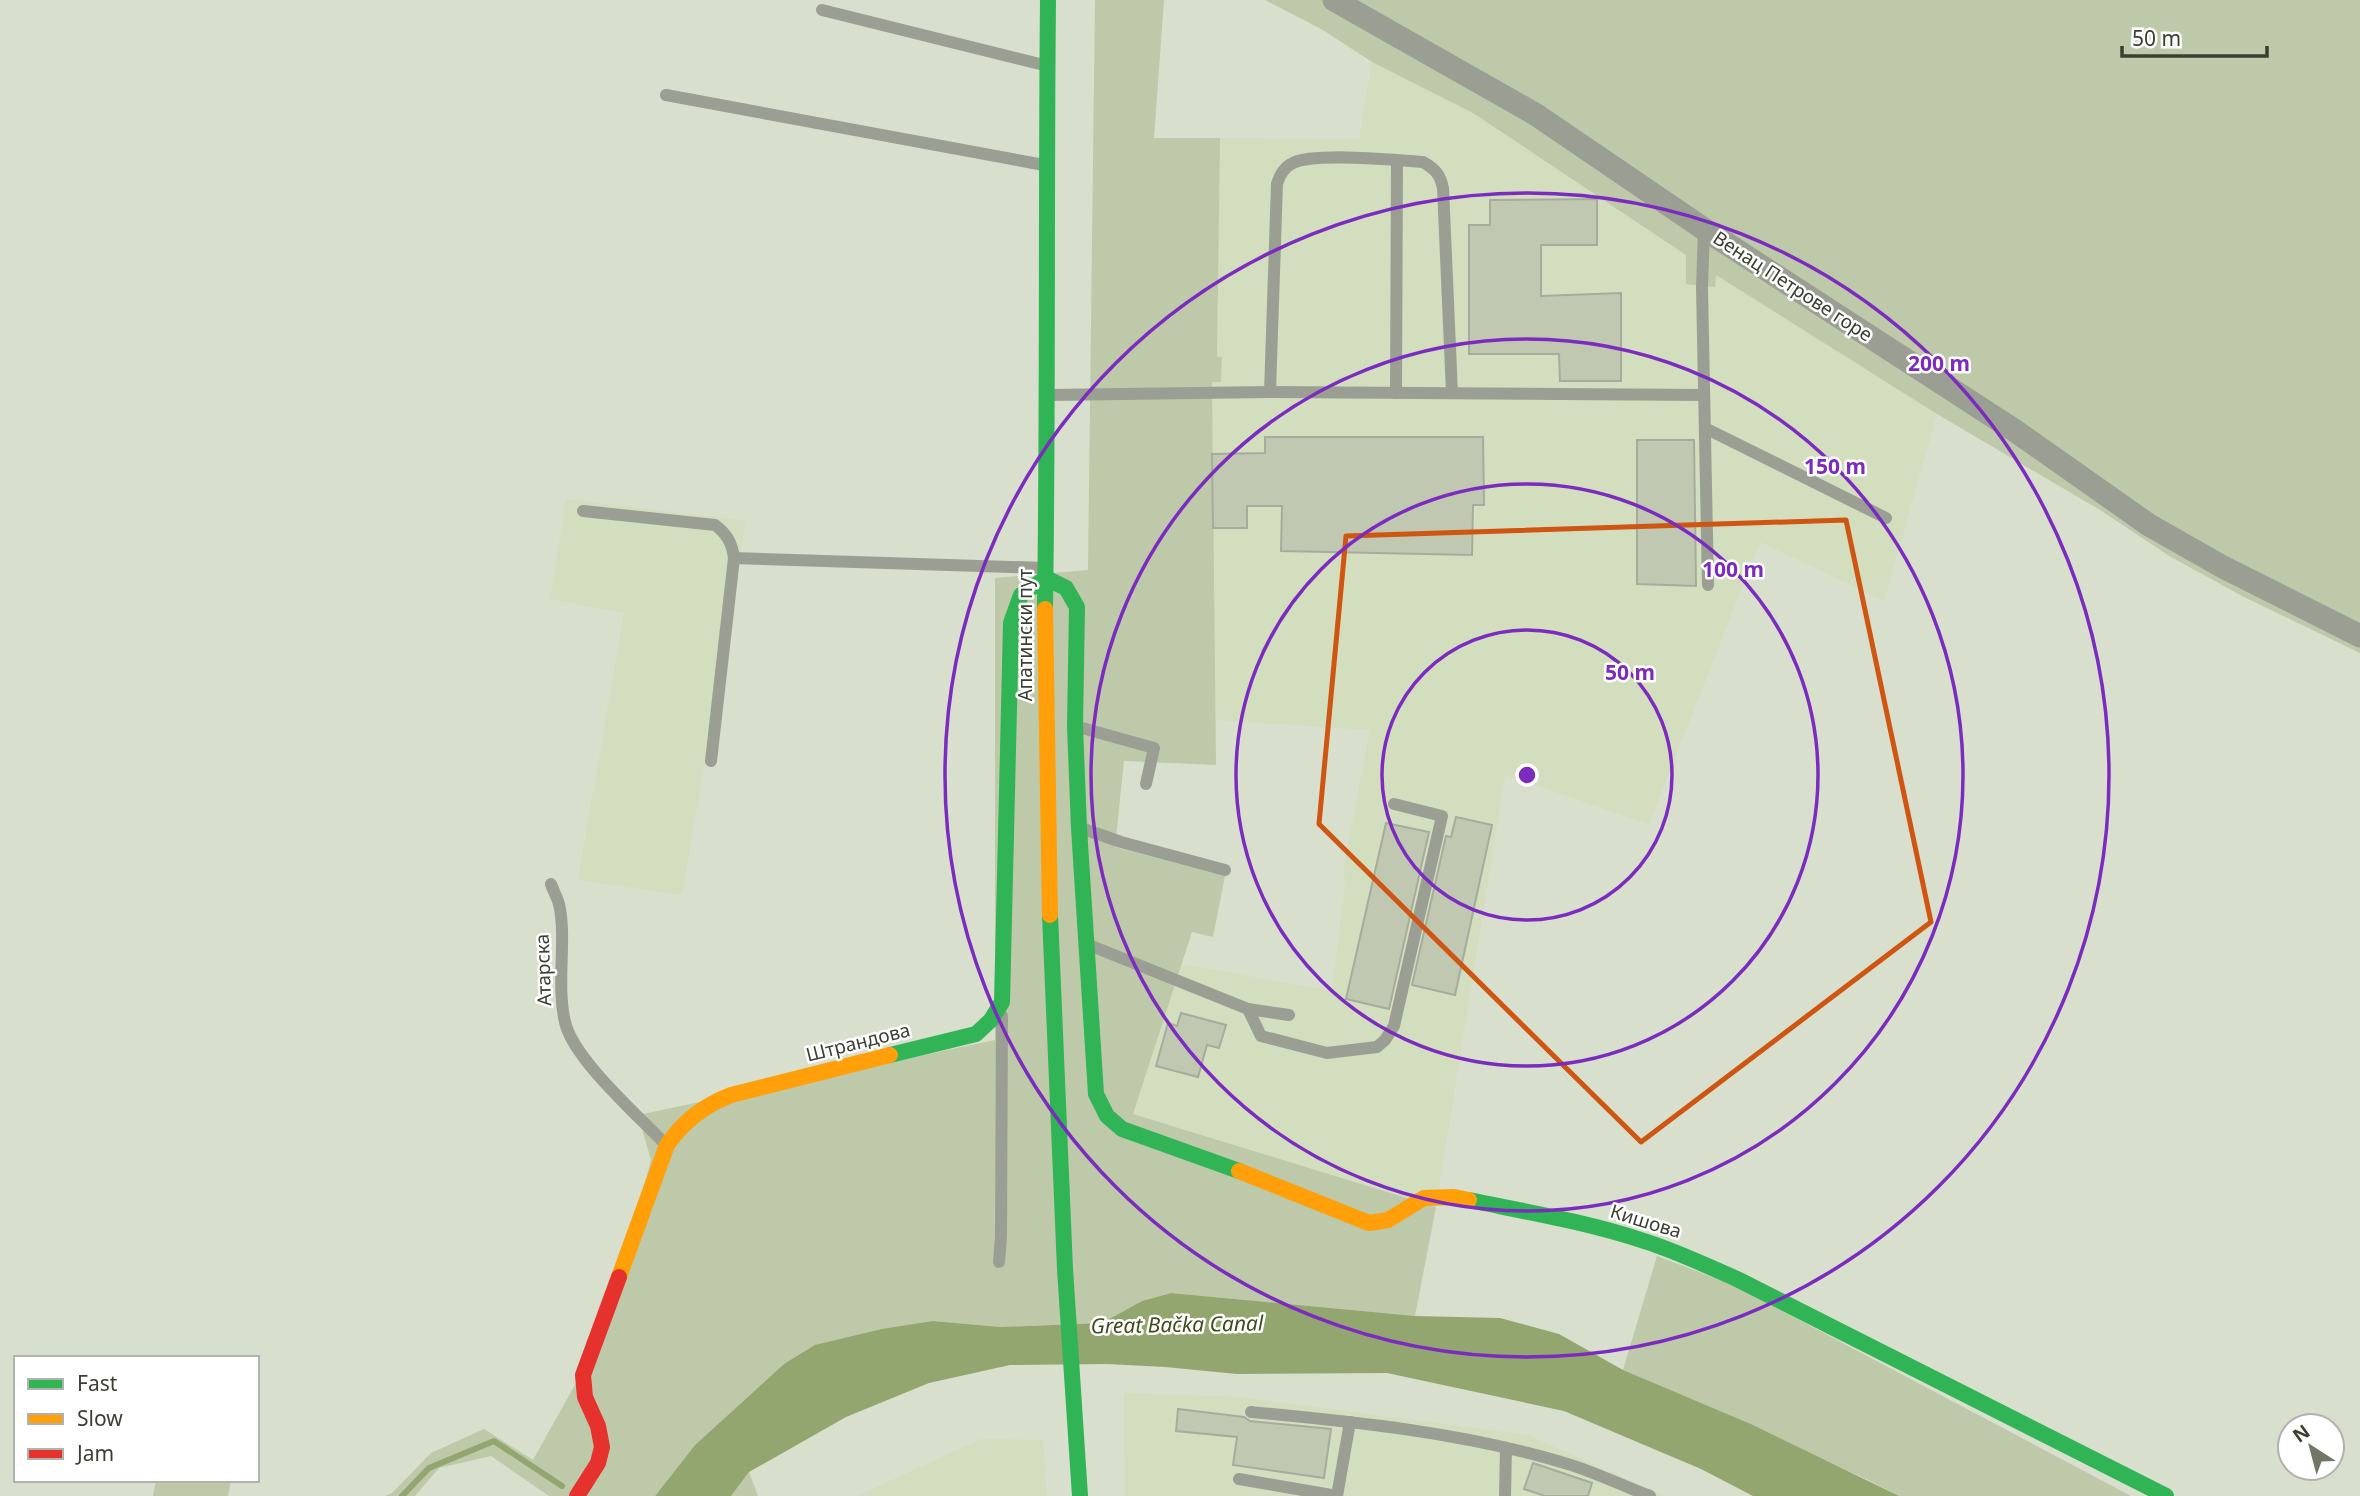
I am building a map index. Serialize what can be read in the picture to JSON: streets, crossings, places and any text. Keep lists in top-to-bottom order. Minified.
{"streets":{"street":["Венац Петрове горе","Апатински пут","Штрандова","Кишова"],"lane":["Атарска"]},"crossings":[["Атарска","Штрандова"]],"water":["Great Bačka Canal"],"legend":["Fast","Slow","Jam"],"scale_bar":"50 m","north":"top left","rings":["200 m","150 m","100 m","50 m"]}
